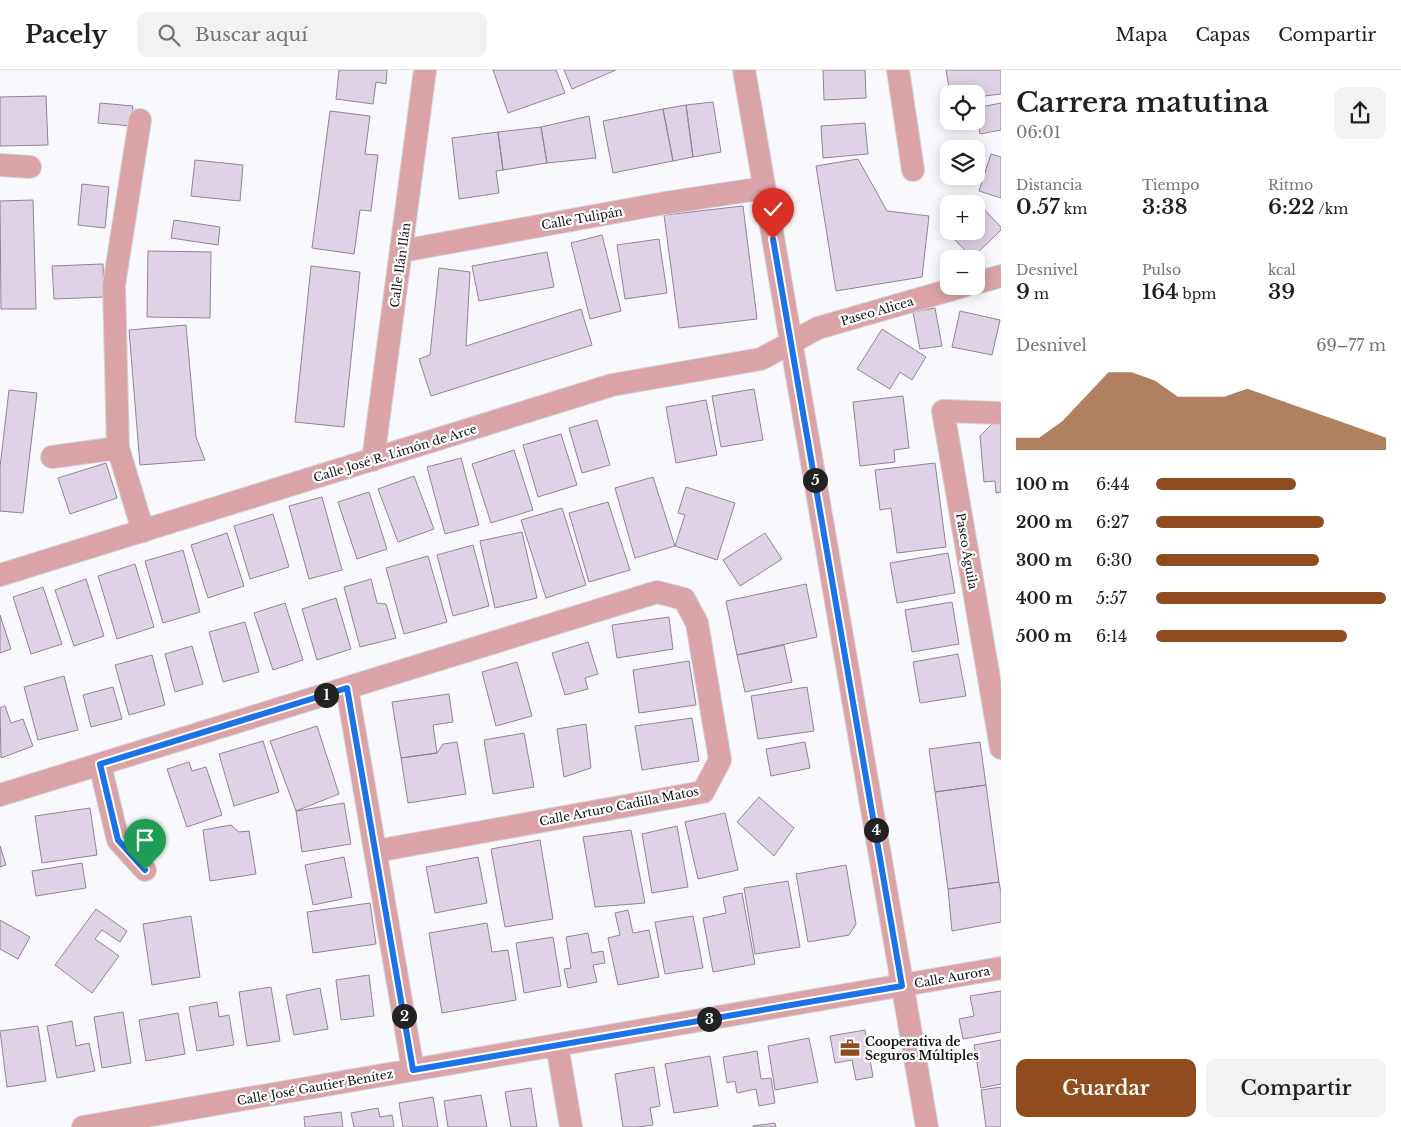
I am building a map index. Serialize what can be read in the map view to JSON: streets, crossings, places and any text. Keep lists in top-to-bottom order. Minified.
{"streets":{"street":["Calle Tulipán","Calle Ilán Ilán","Paseo Alicea","Calle José R. Limón de Arce","Paseo Águila","Calle Arturo Cadilla Matos","Calle Aurora","Calle José Gautier Benítez"]},"crossings":[["Calle Tulipán","Calle Ilán Ilán"],["Calle Ilán Ilán","Calle José R. Limón de Arce"],["Paseo Alicea","Calle José R. Limón de Arce"],["Calle Aurora","Calle José Gautier Benítez"]],"places":{"office":["Cooperativa de Seguros Múltiples"]},"page":{"header":"Pacely","search":"Buscar aquí","nav":["Mapa","Capas","Compartir"],"heading":["Carrera matutina","06:01"],"map_buttons":["+","−"],"stats":[["Distancia","0.57 km"],["Tiempo","3:38"],["Ritmo","6:22 /km"],["Desnivel","9 m"],["Pulso","164 bpm"],["kcal","39"]],"chart":["Desnivel","69–77 m"],"list":[{"name":"100 m","note":"6:44"},{"name":"200 m","note":"6:27"},{"name":"300 m","note":"6:30"},{"name":"400 m","note":"5:57"},{"name":"500 m","note":"6:14"}],"pins":["5","1","4","2","3"],"buttons":["Guardar","Compartir"]}}
